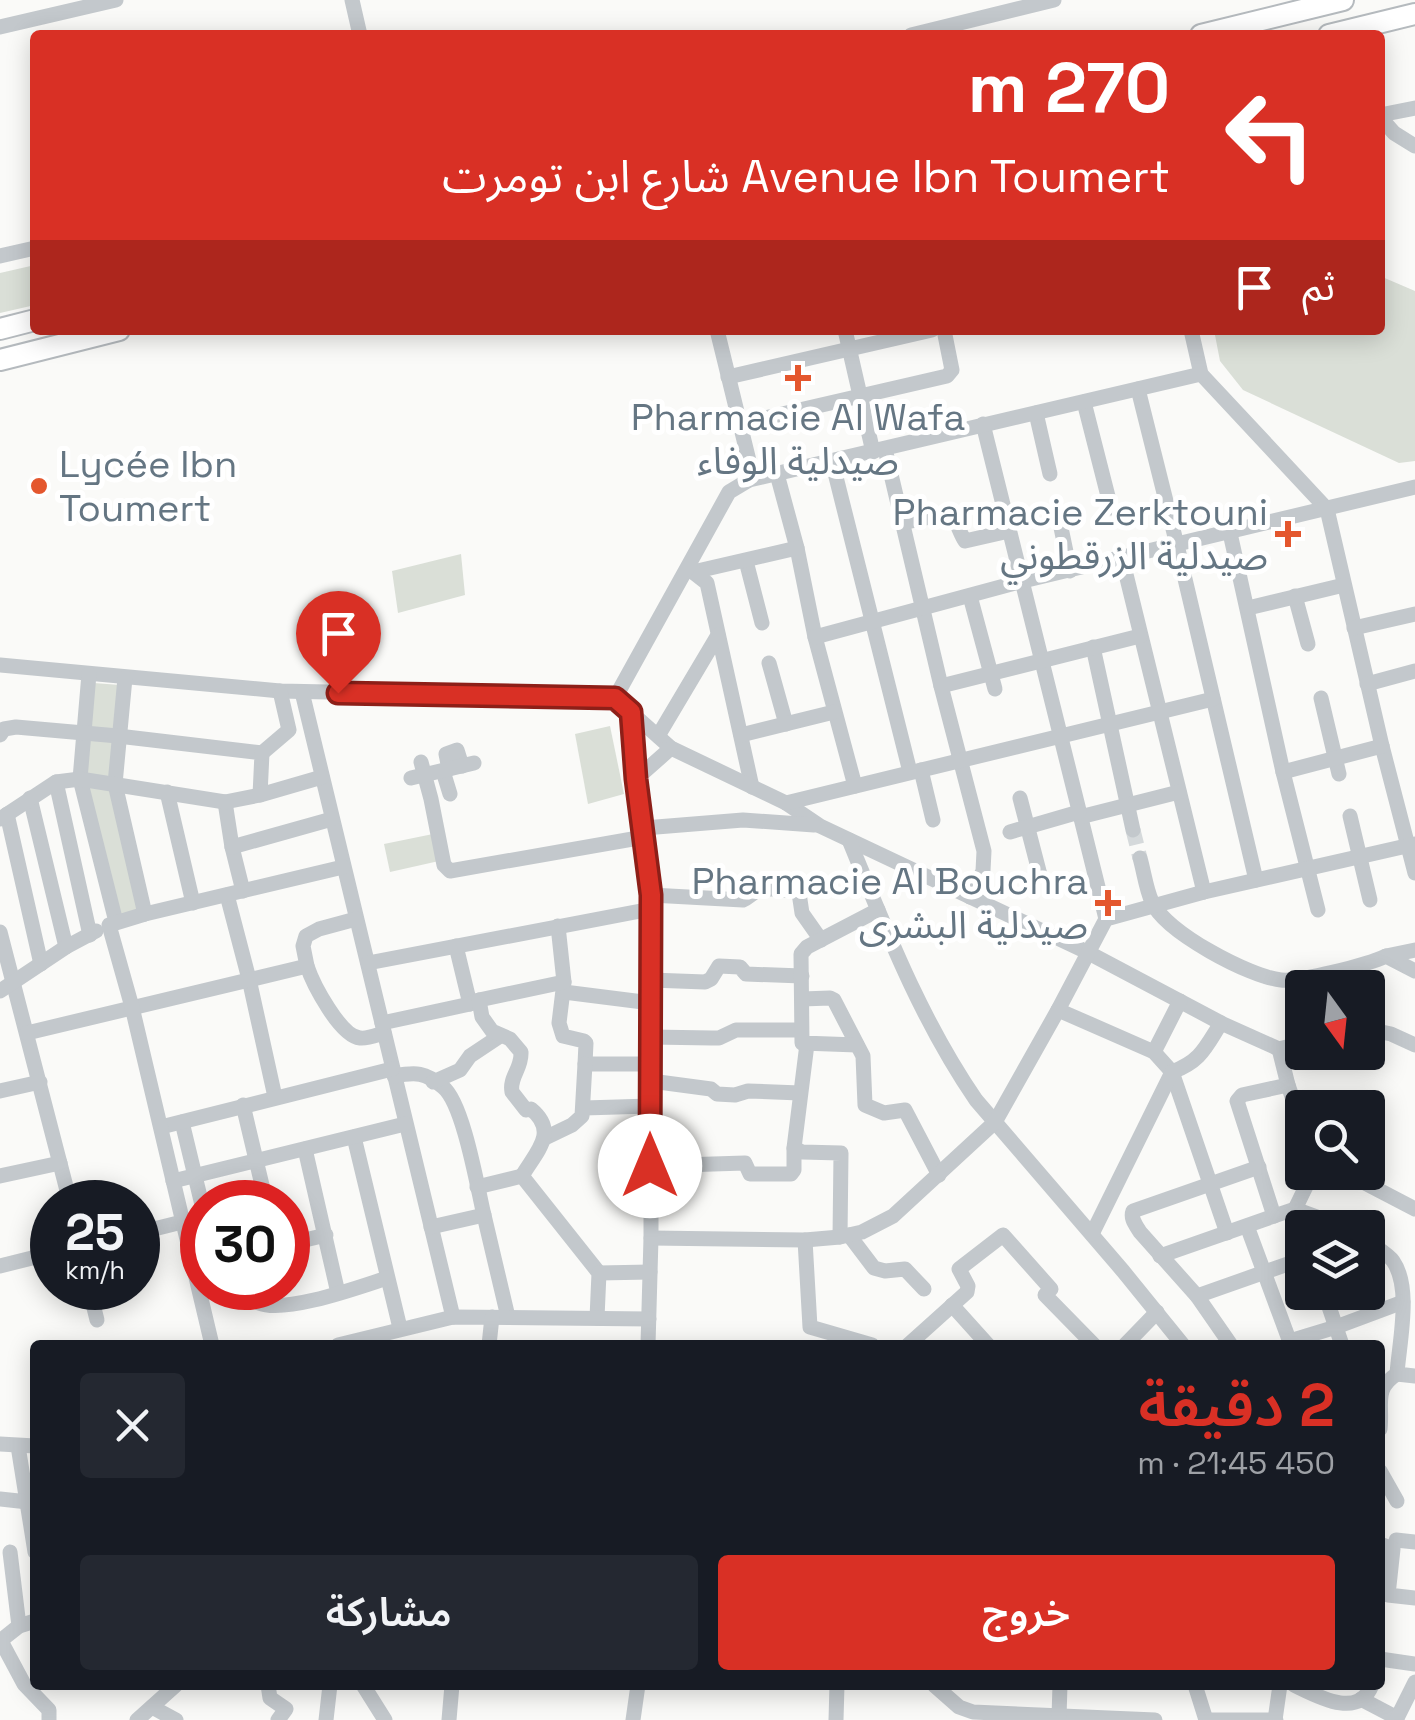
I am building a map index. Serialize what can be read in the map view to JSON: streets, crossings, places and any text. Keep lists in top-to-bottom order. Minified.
{"places":{"health":["Pharmacie Al Wafa صيدلية الوفاء","Pharmacie Zerktouni صيدلية الزرقطوني","Pharmacie Al Bouchra صيدلية البشرى"],"other":["Lycée Ibn Toumert"]},"north":"bottom","page":{"turn":["270 m","Avenue Ibn Toumert شارع ابن تومرت"],"then":"ثم","speed":"25 km/h","limit":"30","heading":["2 دقيقة","450 m · 21:45"],"buttons":["خروج","مشاركة"]}}
